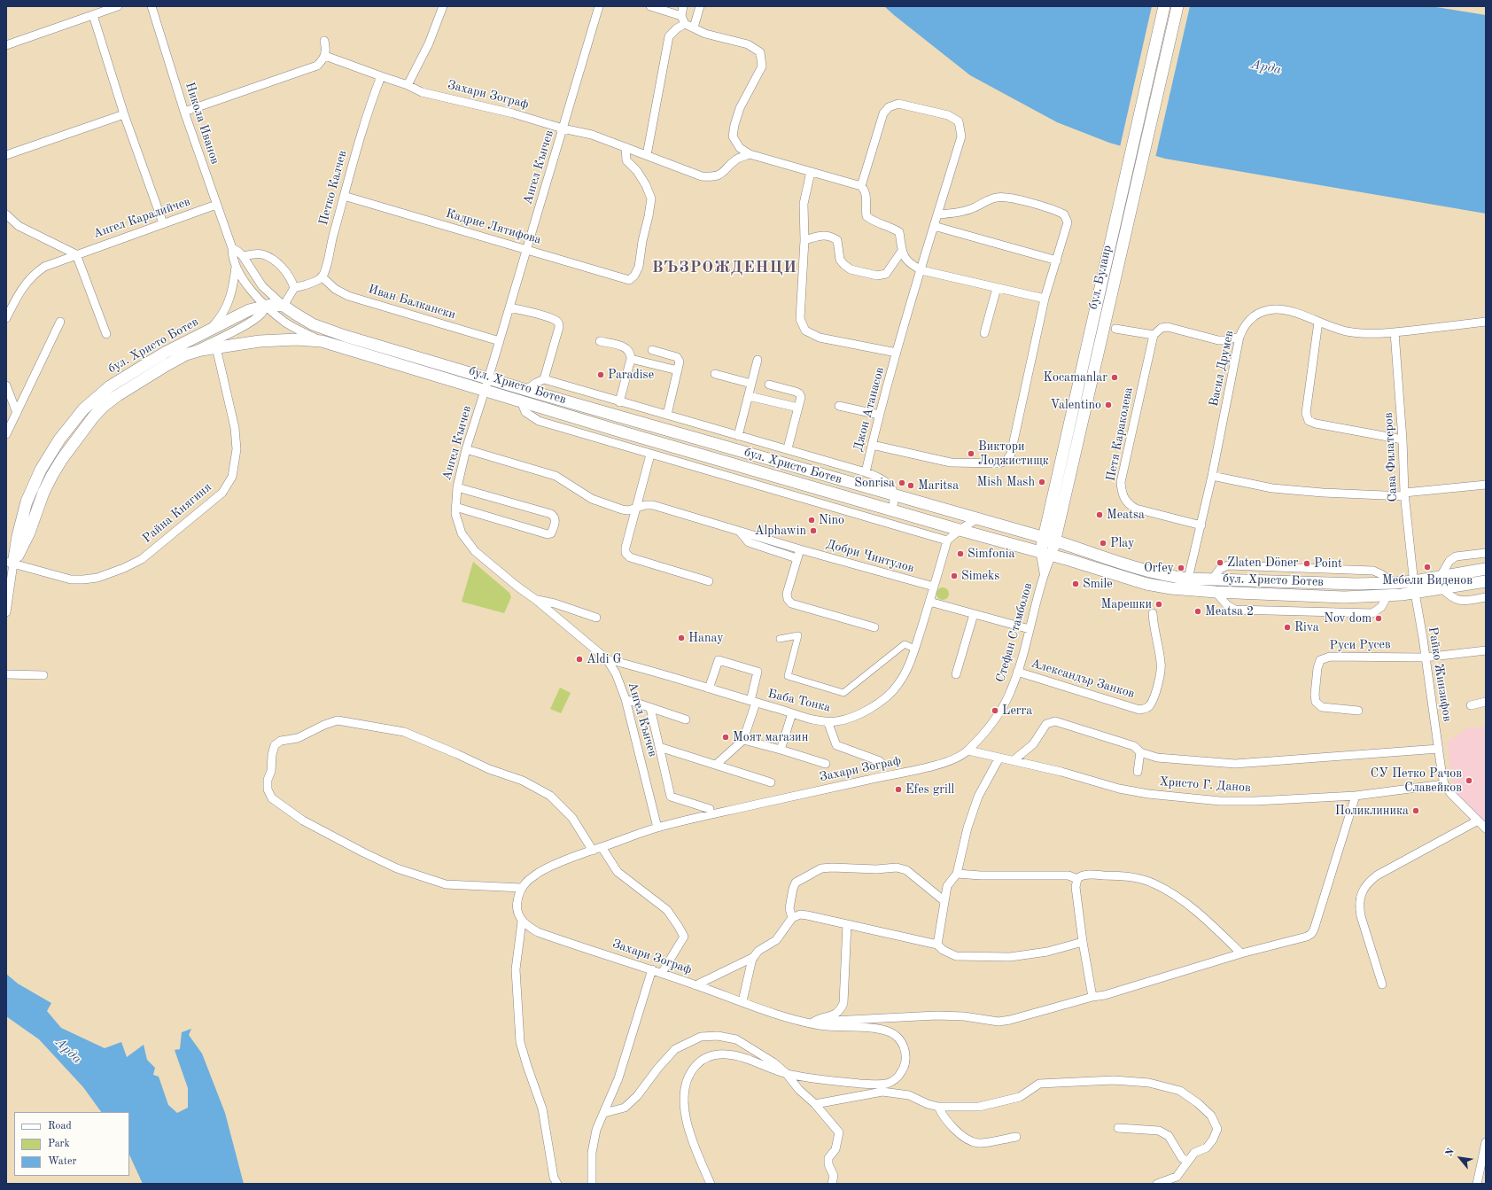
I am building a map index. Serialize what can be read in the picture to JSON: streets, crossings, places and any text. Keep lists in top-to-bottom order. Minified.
{"streets":{"main road":["бул. Булаир","бул. Христо Ботев"],"street":["Захари Зограф","Никола Иванов","Ангел Кънчев","Петко Калчев","Ангел Каралийчев","Кадрие Лятифова","Иван Балкански","Васил Друмев","Джон Атанасов","Петя Караколева","Сава Филатеров","Райна Княгиня","Добри Чинтулов","Стефан Стамболов","Руси Русев","Райко Жинзифов","Александър Занков","Баба Тонка","Христо Г. Данов"]},"crossings":[["Захари Зограф","Ангел Кънчев"],["Захари Зограф","Петко Калчев"],["Захари Зограф","Кадрие Лятифова"],["Захари Зограф","Стефан Стамболов"],["Захари Зограф","Христо Г. Данов"],["Никола Иванов","Ангел Каралийчев"],["Ангел Кънчев","Кадрие Лятифова"],["Ангел Кънчев","Иван Балкански"],["Ангел Кънчев","бул. Христо Ботев"],["Ангел Кънчев","Добри Чинтулов"],["Ангел Кънчев","Баба Тонка"],["Петко Калчев","Кадрие Лятифова"],["Петко Калчев","Иван Балкански"],["бул. Булаир","бул. Христо Ботев"],["бул. Булаир","Стефан Стамболов"],["бул. Христо Ботев","Васил Друмев"],["бул. Христо Ботев","Сава Филатеров"],["бул. Христо Ботев","Райна Княгиня"],["бул. Христо Ботев","Стефан Стамболов"],["бул. Христо Ботев","Райко Жинзифов"],["Васил Друмев","Петя Караколева"],["Васил Друмев","Сава Филатеров"],["Сава Филатеров","Райко Жинзифов"],["Добри Чинтулов","Баба Тонка"],["Стефан Стамболов","Александър Занков"],["Стефан Стамболов","Христо Г. Данов"],["Руси Русев","Райко Жинзифов"],["Райко Жинзифов","Христо Г. Данов"]],"districts":["ВЪЗРОЖДЕНЦИ"],"water":["Арда"],"places":["Paradise","Kocamanlar","Valentino","Виктори Лоджистищк","Mish Mash","Sonrisa","Maritsa","Meatsa","Nino","Alphawin","Play","Simfonia","Zlaten Döner","Point","Мебели Виденов","Orfey","Simeks","Smile","Марешки","Meatsa 2","Nov dom","Riva","Hanay","Aldi G","Lerra","Моят магазин","СУ Петко Рачов Славейков","Efes grill","Поликлиника"],"legend":["Road","Park","Water"],"north":"top left"}
